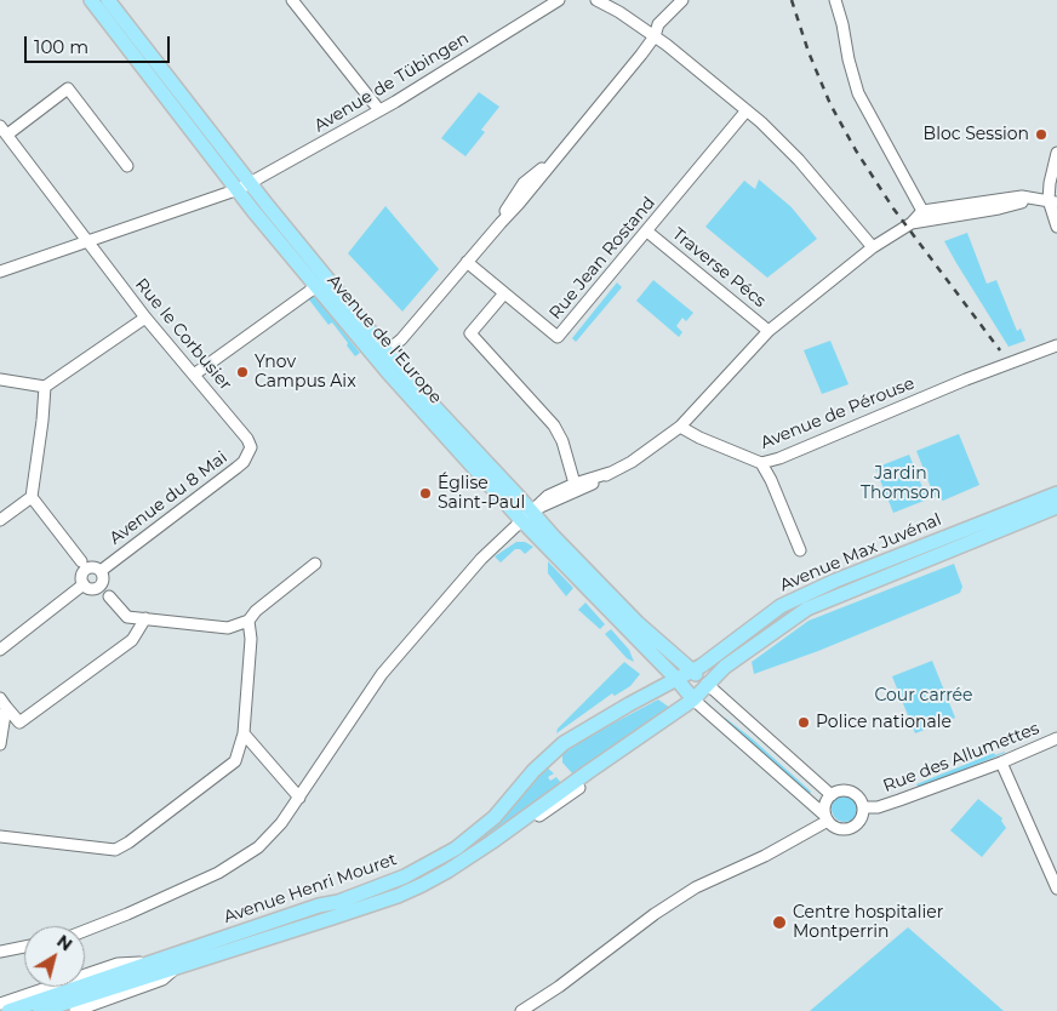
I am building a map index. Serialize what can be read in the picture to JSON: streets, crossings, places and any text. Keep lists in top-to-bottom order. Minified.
{"streets":{"main road":["Avenue de l'Europe","Avenue Max Juvénal","Avenue Henri Mouret"],"street":["Avenue de Tübingen","Rue Jean Rostand","Traverse Pécs","Rue le Corbusier","Avenue de Pérouse","Avenue du 8 Mai","Rue des Allumettes"]},"crossings":[["Avenue de Tübingen","Rue le Corbusier"],["Avenue de Tübingen","Avenue de l'Europe"],["Rue Jean Rostand","Traverse Pécs"],["Rue le Corbusier","Avenue du 8 Mai"],["Avenue de l'Europe","Avenue Max Juvénal"],["Avenue de l'Europe","Avenue Henri Mouret"],["Avenue Max Juvénal","Avenue Henri Mouret"]],"parks":["Jardin Thomson","Cour carrée"],"places":["Bloc Session","Ynov Campus Aix","Église Saint-Paul","Police nationale","Centre hospitalier Montperrin"],"scale_bar":"100 m","north":"top right"}
